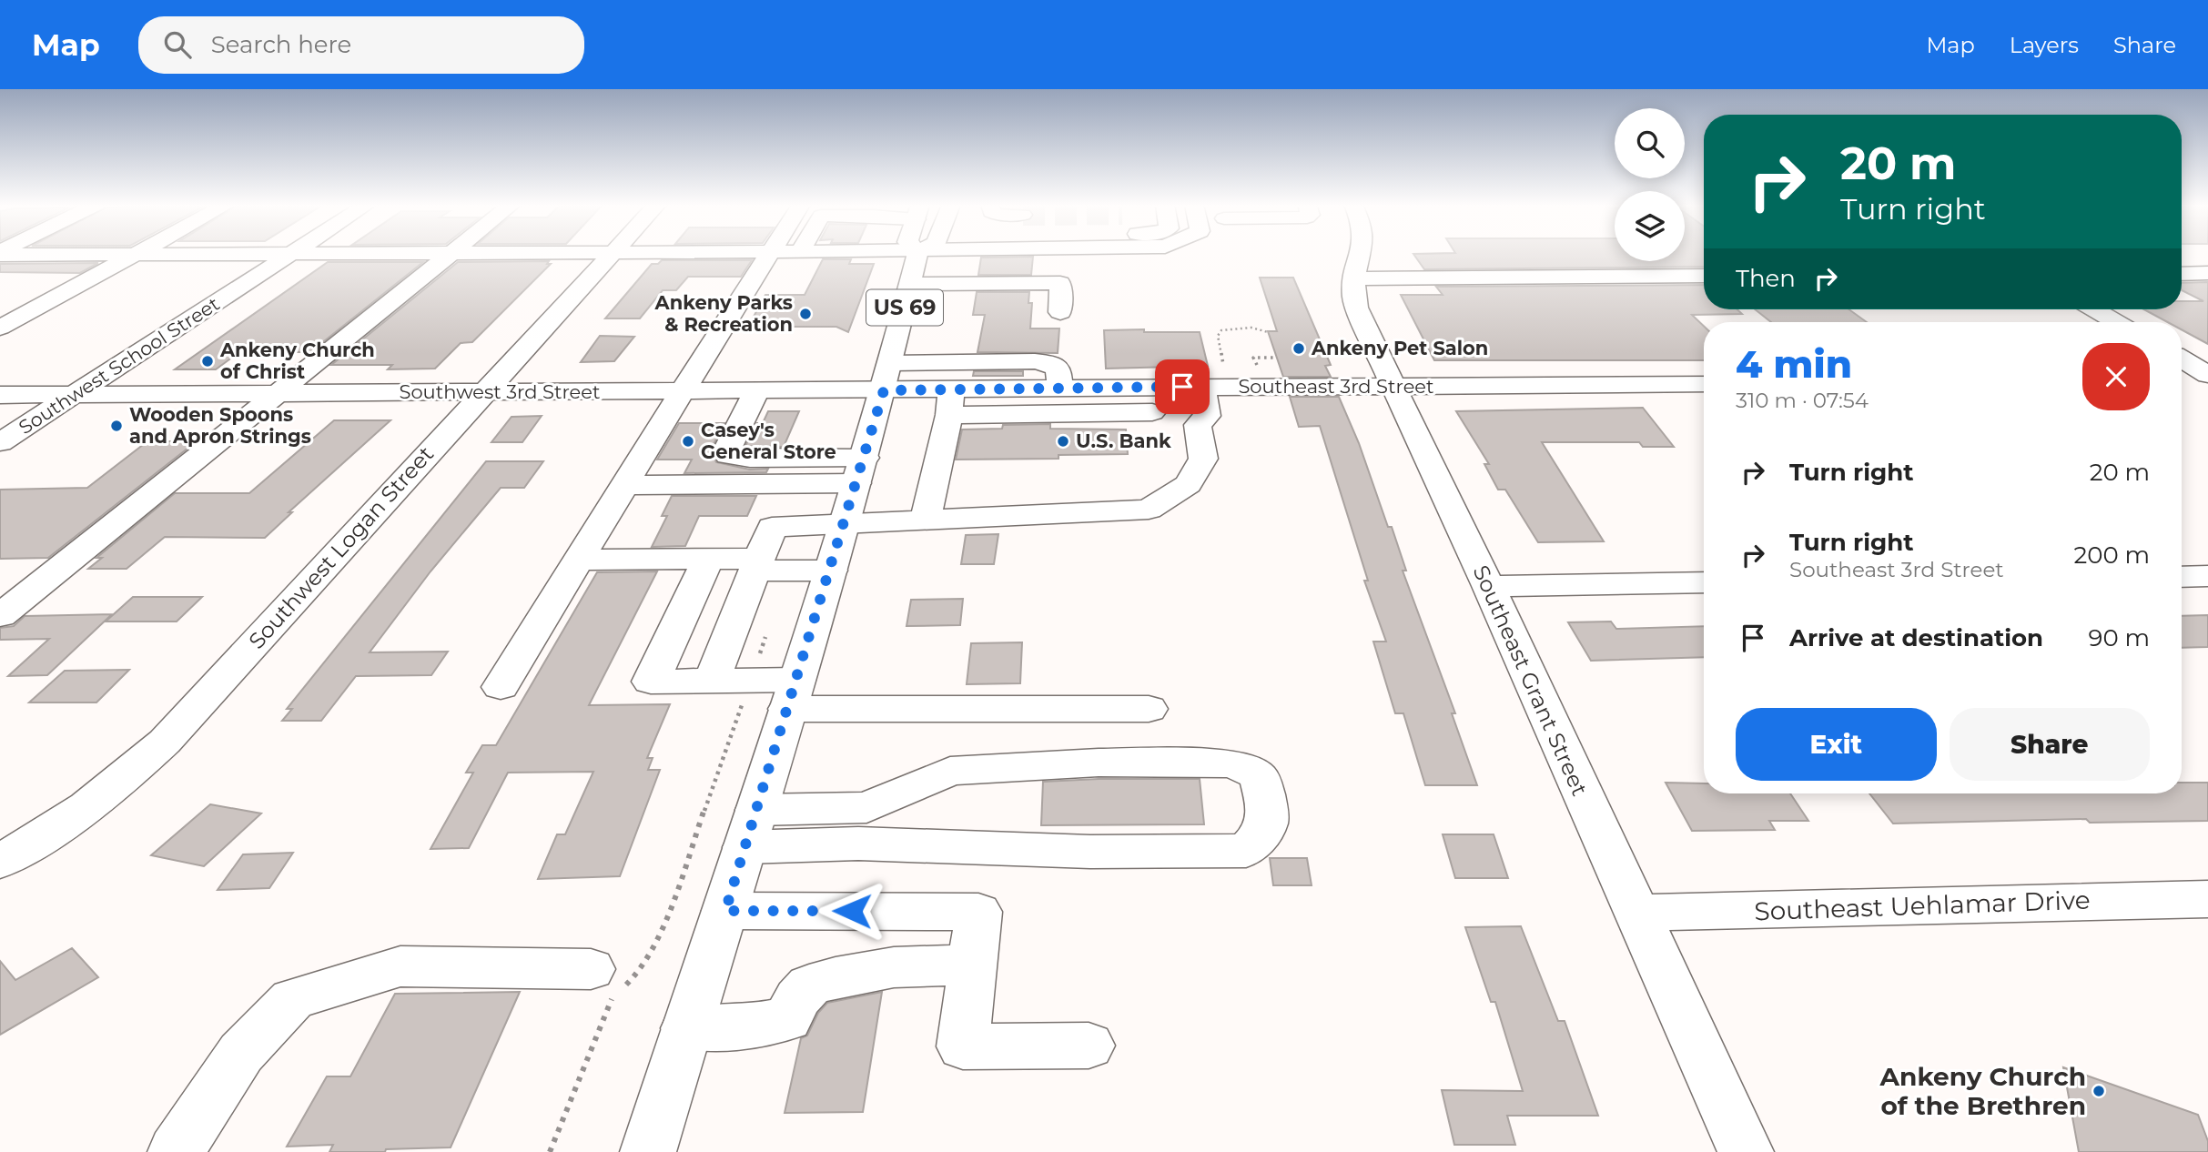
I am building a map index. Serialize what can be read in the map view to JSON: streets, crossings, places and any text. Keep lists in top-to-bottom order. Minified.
{"streets":{"street":["US 69","Southwest School Street","Southeast 3rd Street","Southwest 3rd Street","Southwest Logan Street","Southeast Grant Street","Southeast Uehlamar Drive"]},"crossings":[["US 69","Southeast 3rd Street"],["US 69","Southwest 3rd Street"],["Southwest School Street","Southwest 3rd Street"],["Southeast 3rd Street","Southwest 3rd Street"],["Southeast 3rd Street","Southeast Grant Street"],["Southwest 3rd Street","Southwest Logan Street"],["Southeast Grant Street","Southeast Uehlamar Drive"]],"places":["Ankeny Parks & Recreation","Ankeny Pet Salon","Ankeny Church of Christ","Wooden Spoons and Apron Strings","Casey's General Store","U.S. Bank","Ankeny Church of the Brethren"],"page":{"header":"Map","search":"Search here","nav":["Map","Layers","Share"],"turn":["20 m","Turn right"],"then":"Then","heading":["4 min","310 m · 07:54"],"list":[{"name":"Turn right","value":"20 m"},{"name":"Turn right","note":"Southeast 3rd Street","value":"200 m"},{"name":"Arrive at destination","value":"90 m"}],"buttons":["Exit","Share"]}}
